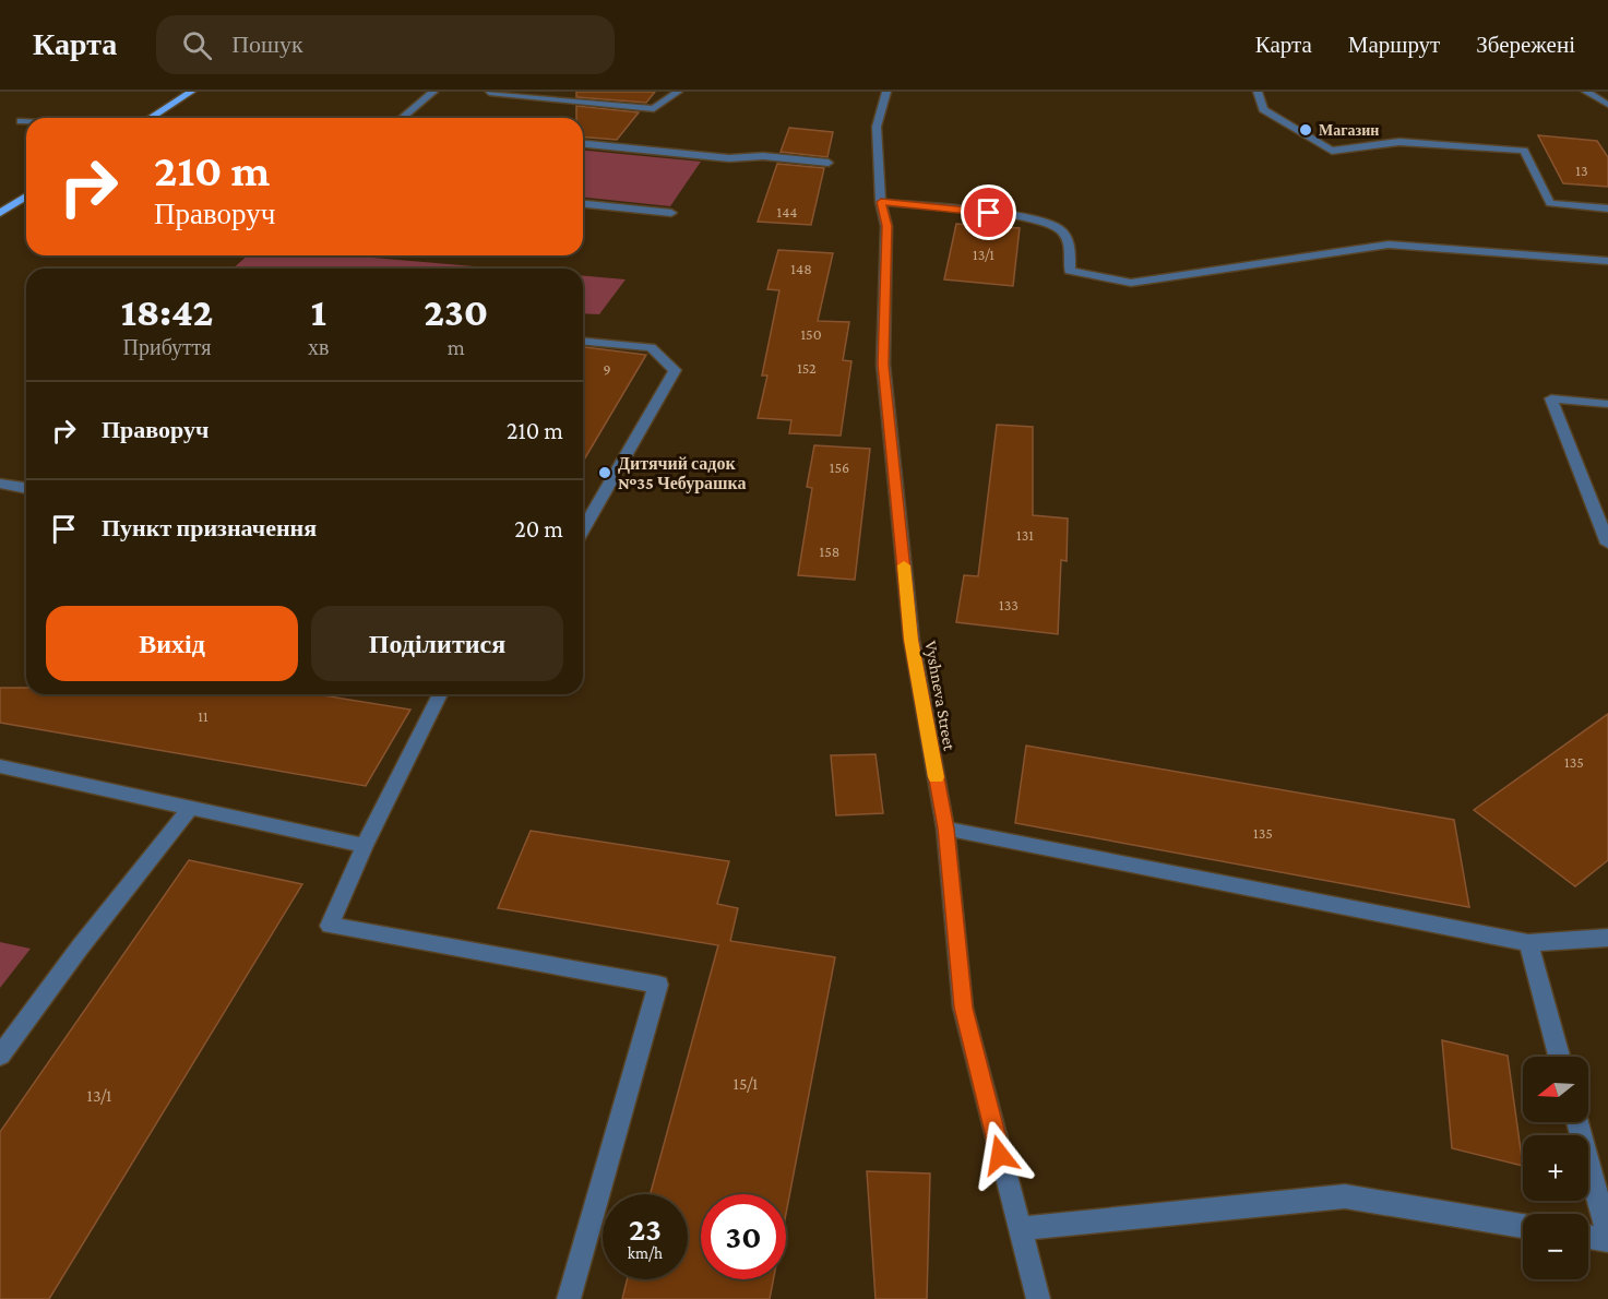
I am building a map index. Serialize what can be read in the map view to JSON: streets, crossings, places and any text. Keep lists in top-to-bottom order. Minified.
{"streets":{"street":["Vyshneva Street"]},"places":["Магазин","Дитячий садок №35 Чебурашка"],"house_numbers":["13","144","13/1","148","150","152","9","156","131","158","133","11","135","135","15/1","13/1"],"north":"left","page":{"header":"Карта","search":"Пошук","nav":["Карта","Маршрут","Збережені"],"turn":["210 m","Праворуч"],"eta":["18:42","Прибуття","1","хв","230","m"],"list":[{"name":"Праворуч","value":"210 m"},{"name":"Пункт призначення","value":"20 m"}],"buttons":["Вихід","Поділитися"],"map_buttons":["+","−"],"speed":"23 km/h","limit":"30"}}
